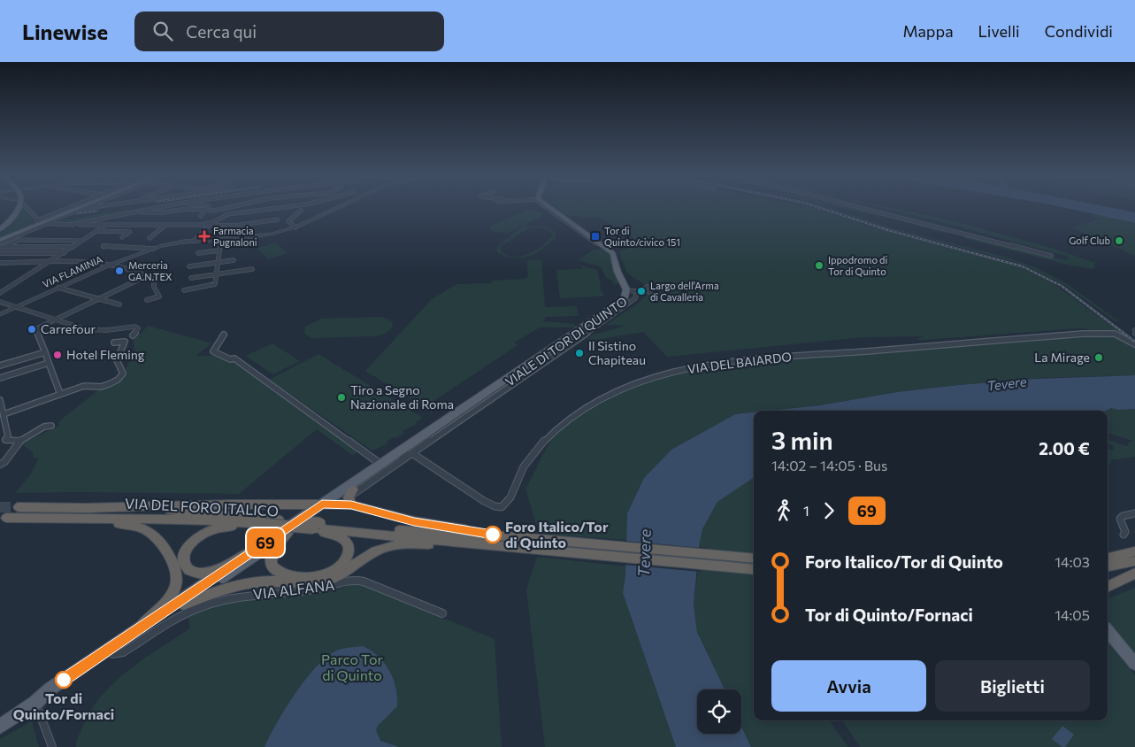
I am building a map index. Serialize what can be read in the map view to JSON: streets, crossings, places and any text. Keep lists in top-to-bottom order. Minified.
{"streets":{"highway":["VIA DEL FORO ITALICO"],"main road":["VIALE DI TOR DI QUINTO"],"street":["VIA FLAMINIA","VIA DEL BAIARDO","VIA ALFANA"]},"crossings":[["VIALE DI TOR DI QUINTO","VIA DEL BAIARDO"],["VIALE DI TOR DI QUINTO","VIA ALFANA"]],"water":["Tevere"],"parks":["Parco Tor di Quinto"],"places":{"health":["Farmacia Pugnaloni"],"transit":["Tor di Quinto/civico 151"],"other":["Golf Club","Ippodromo di Tor di Quinto","Merceria GA.N.TEX","Largo dell'Arma di Cavalleria","Carrefour","Il Sistino Chapiteau","Hotel Fleming","La Mirage","Tiro a Segno Nazionale di Roma","Foro Italico/Tor di Quinto","Tor di Quinto/Fornaci"]},"lines":["bus line 69"],"page":{"header":"Linewise","search":"Cerca qui","nav":["Mappa","Livelli","Condividi"],"on_map":"69","heading":["3 min","14:02 – 14:05 · Bus","2.00 €"],"legs":["1","69"],"list":[{"name":"Foro Italico/Tor di Quinto","value":"14:03"},{"name":"Tor di Quinto/Fornaci","value":"14:05"}],"buttons":["Avvia","Biglietti"]}}
